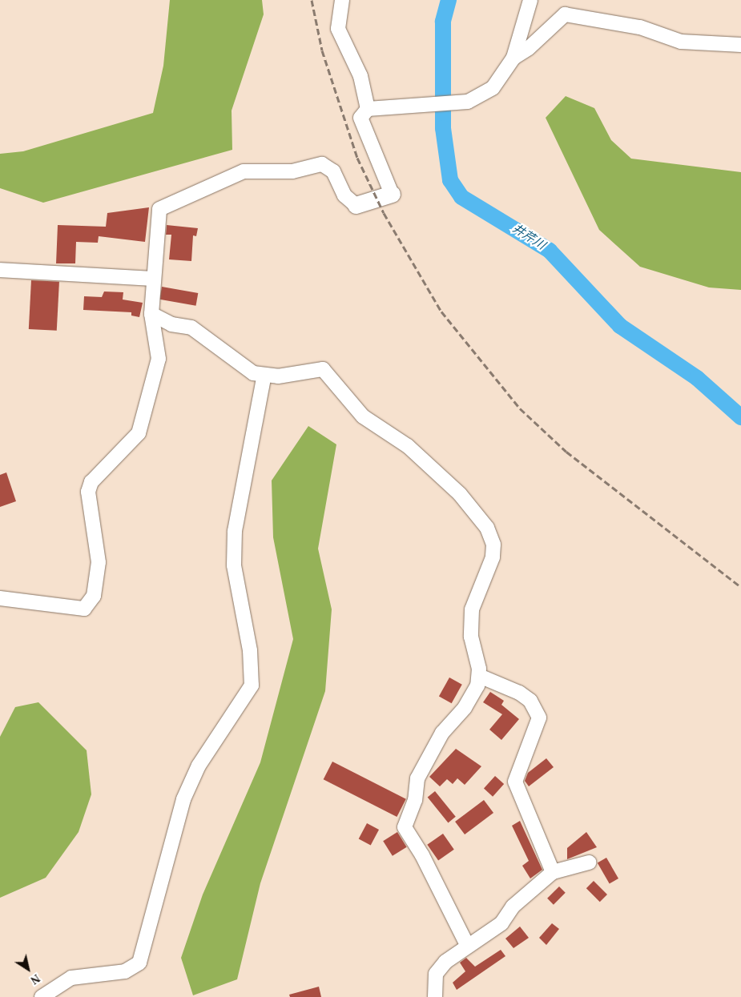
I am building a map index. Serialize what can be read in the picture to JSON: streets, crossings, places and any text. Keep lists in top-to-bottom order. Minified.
{"water":["井芹川"],"north":"bottom right"}
